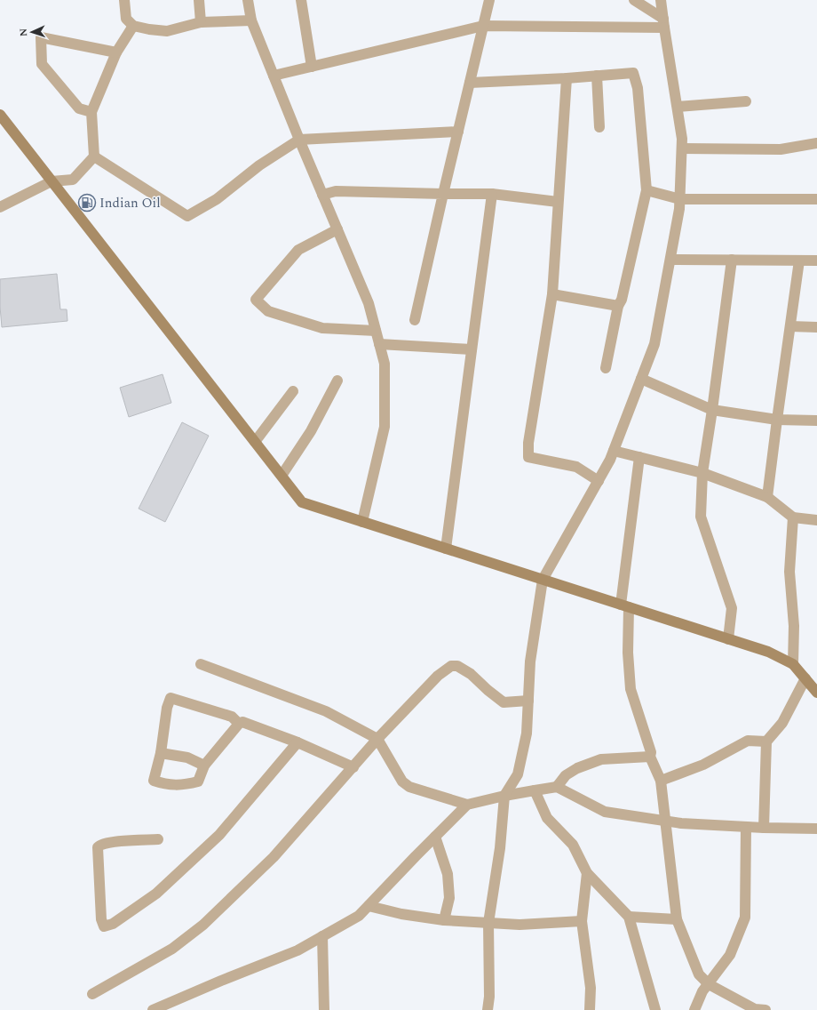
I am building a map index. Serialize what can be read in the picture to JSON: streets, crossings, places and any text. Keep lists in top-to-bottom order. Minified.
{"places":{"fuel station":["Indian Oil"]},"north":"left"}
